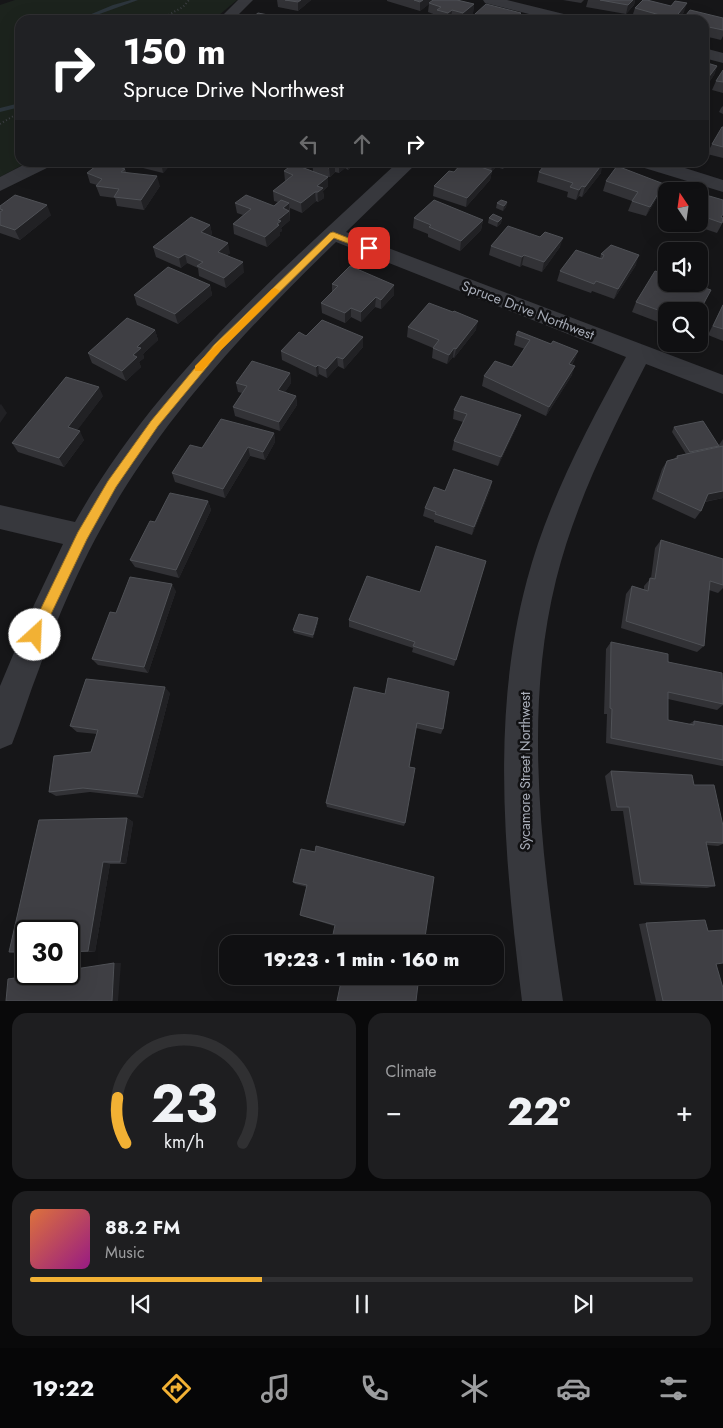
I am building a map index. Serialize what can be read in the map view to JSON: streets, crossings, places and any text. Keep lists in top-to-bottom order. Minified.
{"streets":{"street":["Spruce Drive Northwest","Sycamore Street Northwest"]},"crossings":[["Spruce Drive Northwest","Sycamore Street Northwest"]],"north":"top","page":{"turn":["150 m","Spruce Drive Northwest"],"limit":"30","trip":"19:23 · 1 min · 160 m","tile":"Climate","heat":["−","22°","+"],"song":["88.2 FM","Music"],"tabs":"19:22","gauge":["23","km/h"]}}
